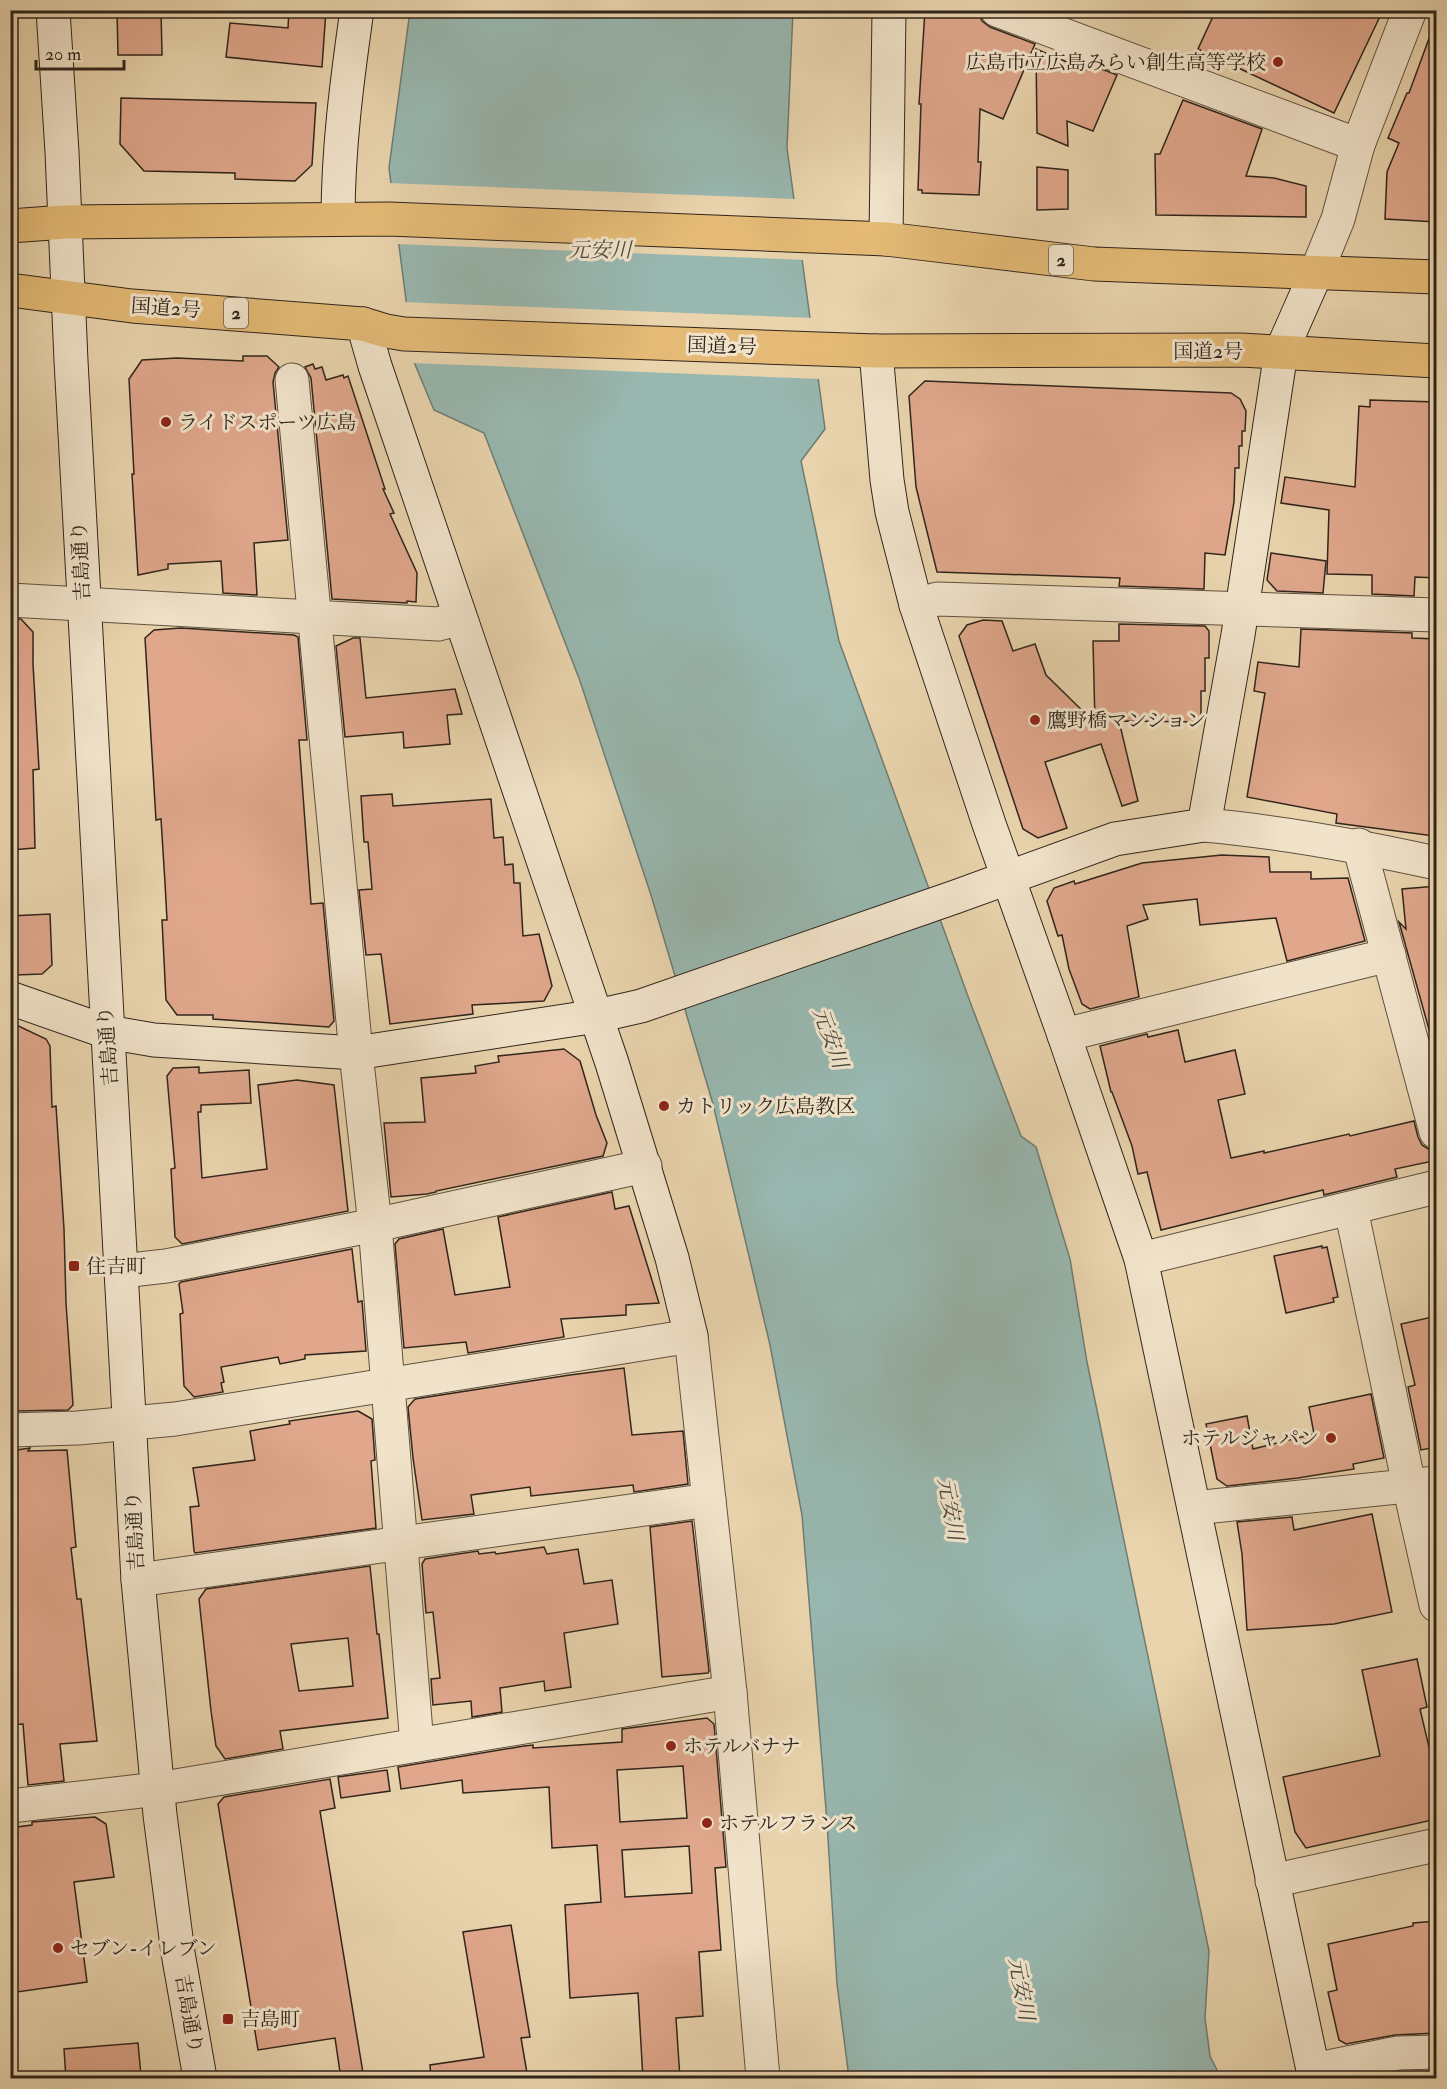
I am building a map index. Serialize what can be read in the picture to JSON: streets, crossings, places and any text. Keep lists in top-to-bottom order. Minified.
{"streets":{"highway":["2","国道2号"],"street":["吉島通り"]},"crossings":[["2","吉島通り"],["国道2号","吉島通り"]],"water":["元安川"],"places":{"other":["広島市立広島みらい創生高等学校","ライドスポーツ広島","鷹野橋マンション","カトリック広島教区","ホテルジャパン","ホテルバナナ","ホテルフランス","セブン-イレブン"],"transit":["住吉町","吉島町"]},"scale_bar":"20 m"}
